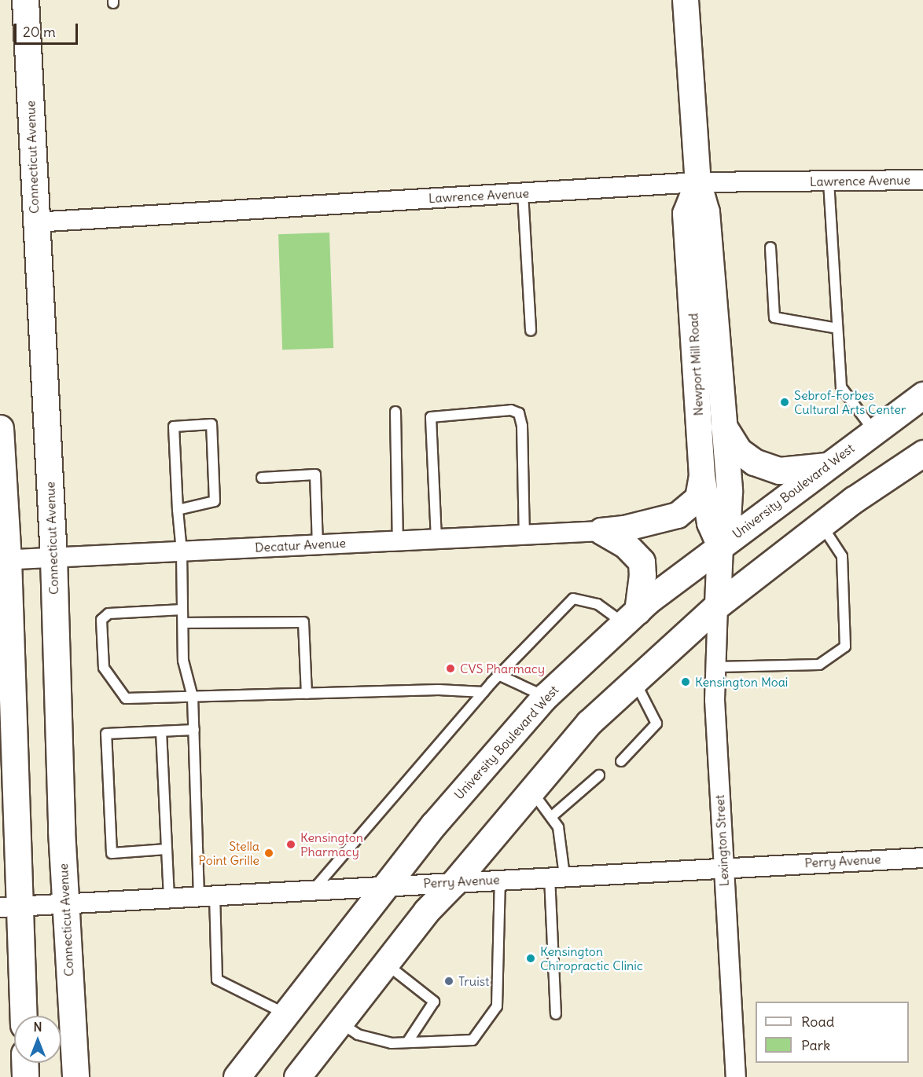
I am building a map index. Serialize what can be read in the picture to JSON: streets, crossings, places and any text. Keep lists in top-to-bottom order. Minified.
{"streets":{"main road":["Connecticut Avenue","University Boulevard West"],"street":["Lawrence Avenue","Newport Mill Road","Decatur Avenue","Lexington Street","Perry Avenue"]},"crossings":[["Connecticut Avenue","Lawrence Avenue"],["Connecticut Avenue","Decatur Avenue"],["Connecticut Avenue","Perry Avenue"],["Lawrence Avenue","Newport Mill Road"],["Newport Mill Road","University Boulevard West"],["Newport Mill Road","Lexington Street"],["University Boulevard West","Perry Avenue"],["Lexington Street","Perry Avenue"]],"places":["Sebrof-Forbes Cultural Arts Center","CVS Pharmacy","Kensington Moai","Kensington Pharmacy","Stella Point Grille","Kensington Chiropractic Clinic","Truist"],"legend":["Road","Park"],"scale_bar":"20 m","north":"top"}
